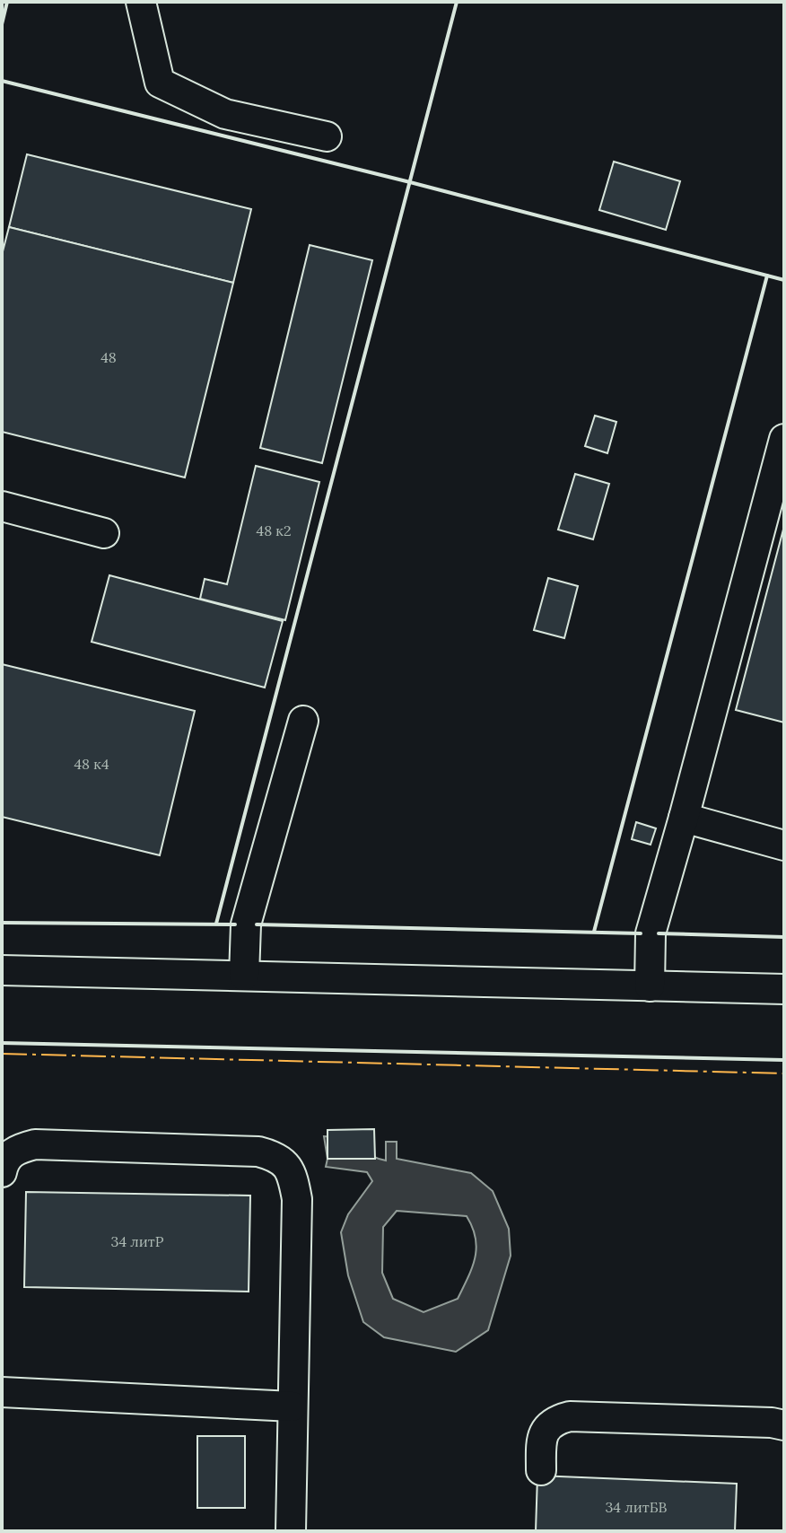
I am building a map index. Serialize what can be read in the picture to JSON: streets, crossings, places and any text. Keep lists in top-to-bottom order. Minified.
{"house_numbers":["48","48 к2","48 к4","34 литР","34 литБВ"]}
